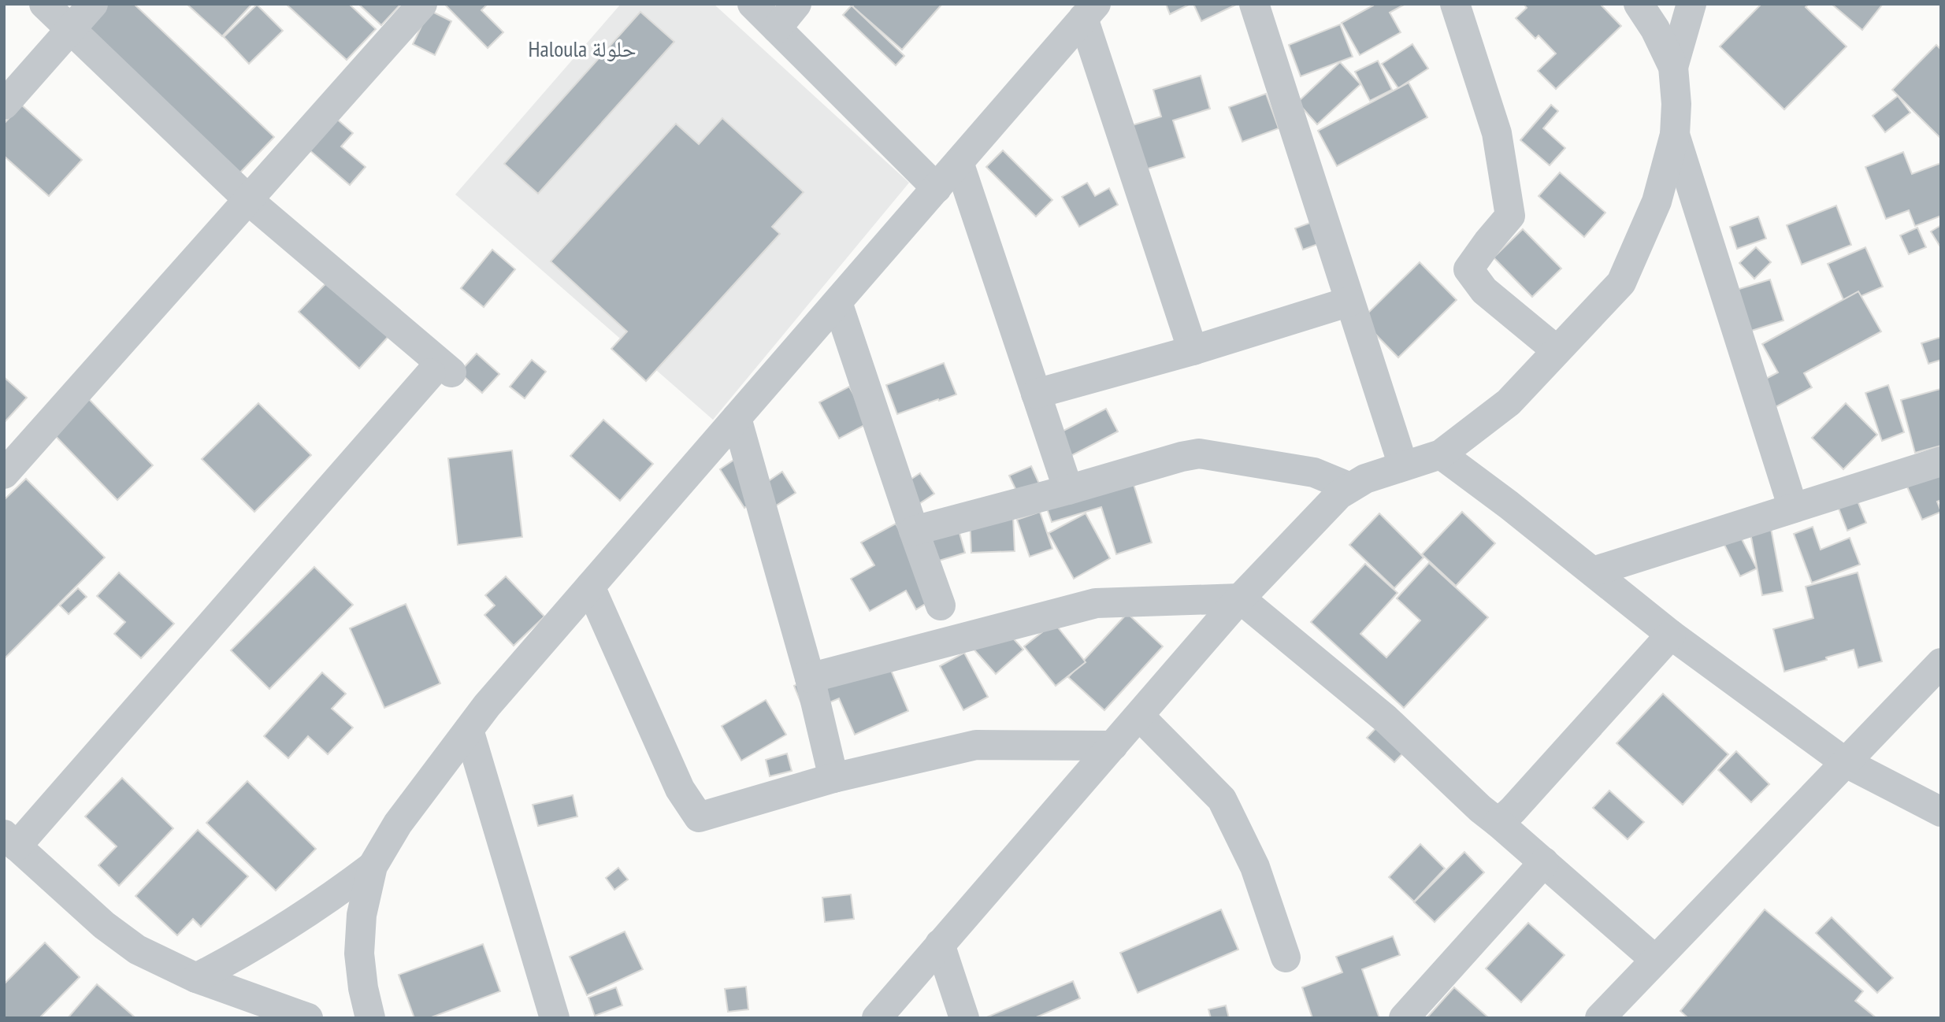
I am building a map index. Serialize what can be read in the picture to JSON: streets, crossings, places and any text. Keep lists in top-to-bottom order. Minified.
{"districts":["Haloula حلولة"]}
